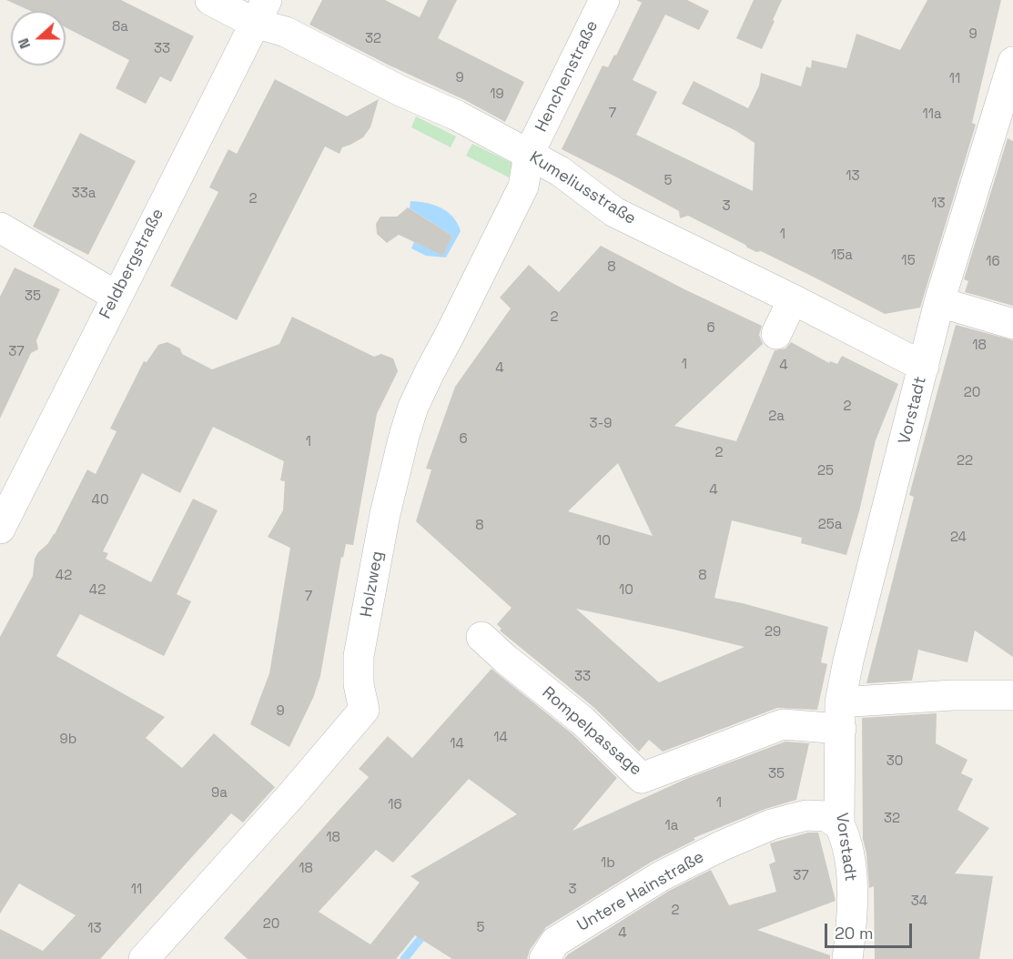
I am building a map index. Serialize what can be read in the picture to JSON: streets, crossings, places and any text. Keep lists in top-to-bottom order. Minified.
{"streets":{"street":["Henchenstraße","Kumeliusstraße","Feldbergstraße","Vorstadt","Holzweg","Rompelpassage","Untere Hainstraße"]},"crossings":[["Henchenstraße","Kumeliusstraße"],["Henchenstraße","Holzweg"],["Kumeliusstraße","Feldbergstraße"],["Kumeliusstraße","Vorstadt"],["Kumeliusstraße","Holzweg"],["Vorstadt","Rompelpassage"],["Vorstadt","Untere Hainstraße"]],"house_numbers":["8a","9","32","33","9","11","19","7","11a","13","5","33a","2","13","3","1","15a","15","16","8","35","2","6","18","37","1","4","4","20","2","2a","3-9","6","1","2","22","25","4","40","25a","8","24","10","42","8","42","10","7","29","33","9","14","9b","14","30","35","9a","1","16","32","1a","18","1b","18","37","11","3","34","2","20","5","13","4"],"scale_bar":"20 m","north":"left"}
